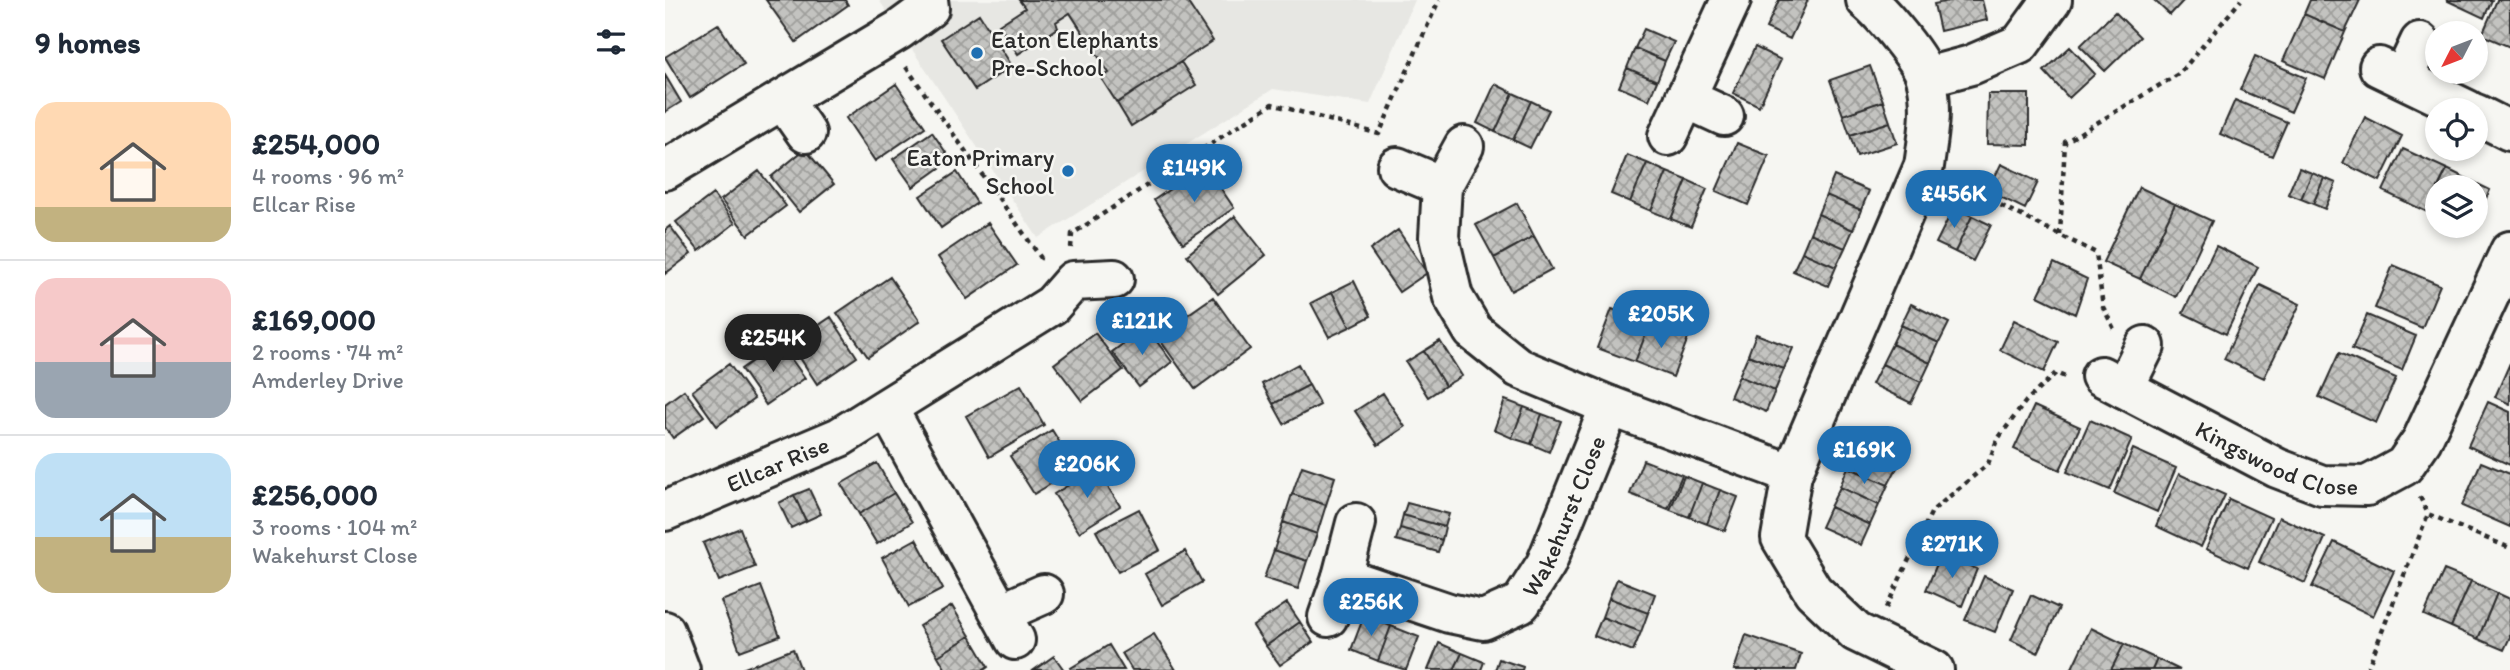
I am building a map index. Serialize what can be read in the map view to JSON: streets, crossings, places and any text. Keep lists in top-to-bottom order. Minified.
{"streets":{"street":["Kingswood Close","Ellcar Rise","Wakehurst Close"]},"places":["Eaton Elephants Pre-School","Eaton Primary School"],"north":"bottom left","page":{"heading":"9 homes","list":[{"name":"£254,000","note":"4 rooms · 96 m² · Ellcar Rise"},{"name":"£169,000","note":"2 rooms · 74 m² · Amderley Drive"},{"name":"£256,000","note":"3 rooms · 104 m² · Wakehurst Close"}],"price":["£149K","£456K","£205K","£121K","£254K","£169K","£206K","£271K","£256K"]}}
